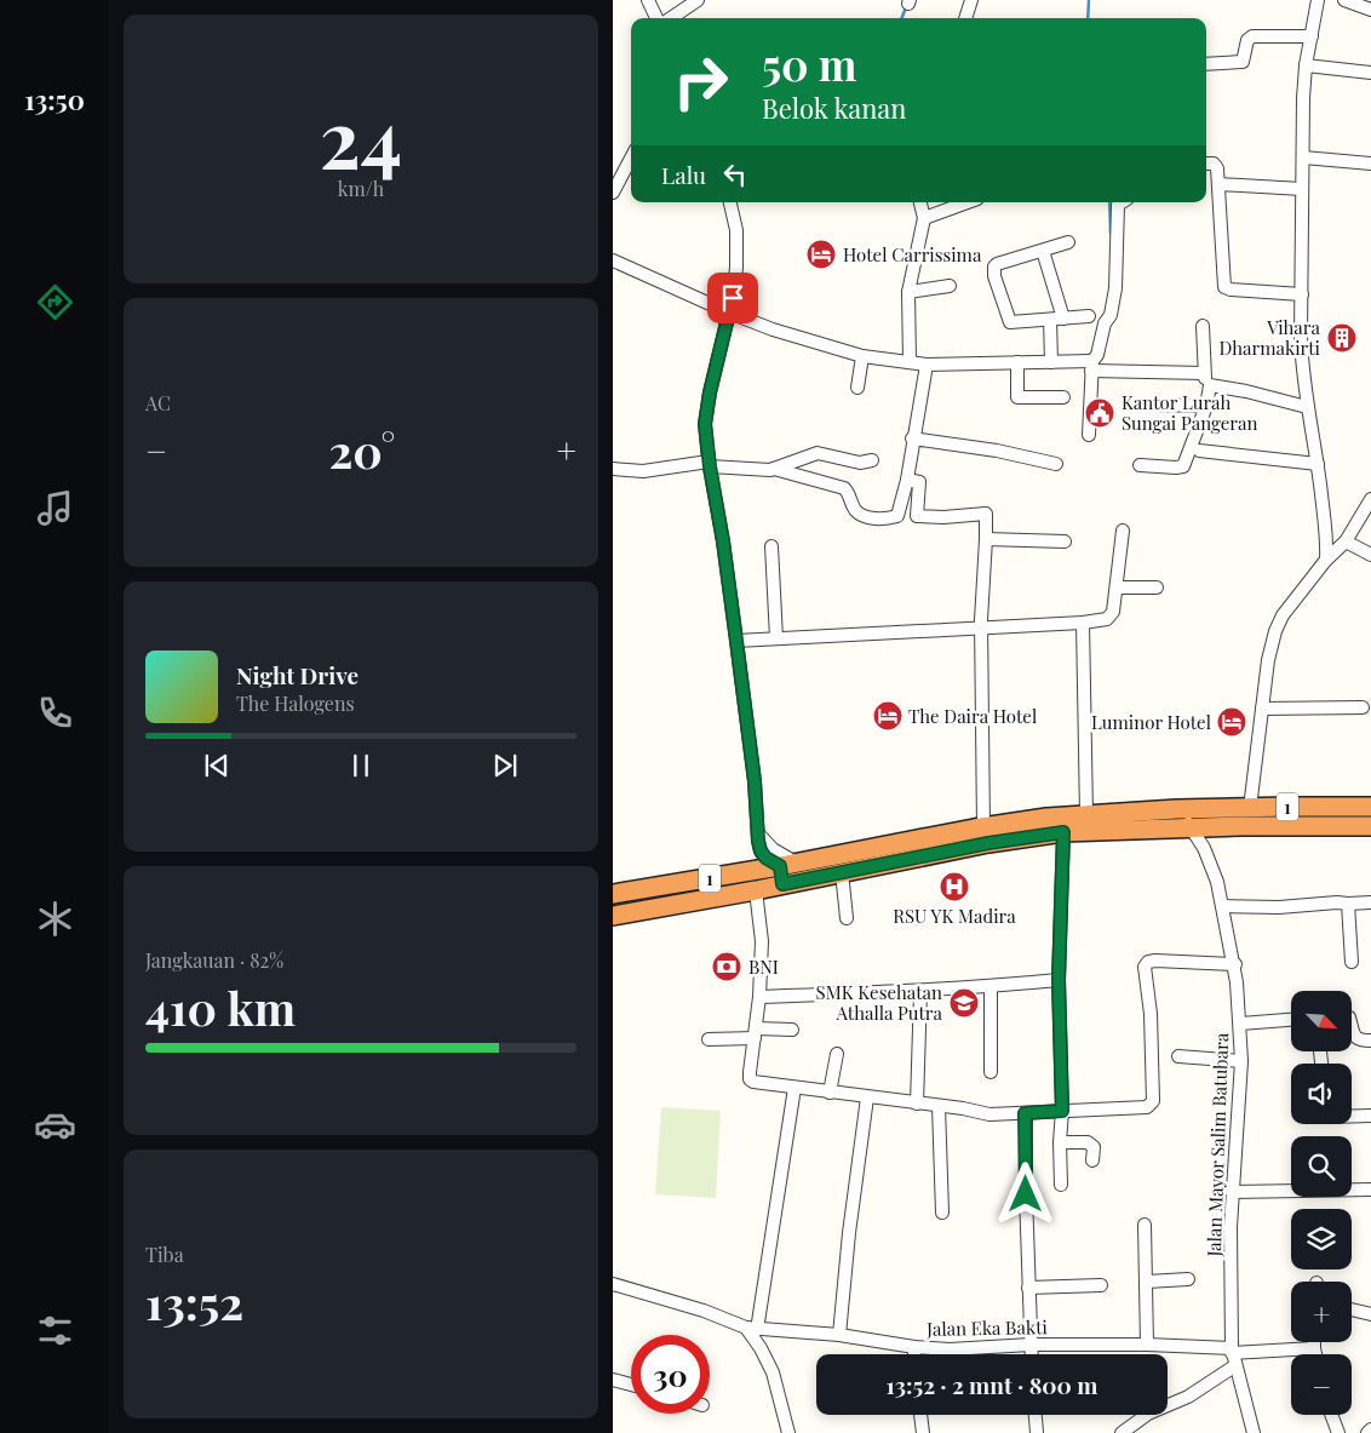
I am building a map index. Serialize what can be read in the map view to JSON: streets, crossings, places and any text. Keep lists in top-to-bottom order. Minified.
{"streets":{"highway":["1"],"street":["Jalan Mayor Salim Batubara","Jalan Eka Bakti"]},"crossings":[["1","Jalan Mayor Salim Batubara"],["Jalan Mayor Salim Batubara","Jalan Eka Bakti"]],"places":{"hotel":["Hotel Carrissima","The Daira Hotel","Luminor Hotel"],"building":["Vihara Dharmakirti"],"public building":["Kantor Lurah Sungai Pangeran"],"hospital":["RSU YK Madira"],"bank":["BNI"],"school or university":["SMK Kesehatan Athalla Putra"]},"north":"bottom right","page":{"tabs":"13:50","tile":[["24","km/h"],"AC",["Jangkauan · 82%","410 km"],["Tiba","13:52"]],"turn":["50 m","Belok kanan"],"then":"Lalu","heat":["−","20°","+"],"song":["Night Drive","The Halogens"],"map_buttons":["+","−"],"limit":"30","trip":"13:52 · 2 mnt · 800 m"}}
